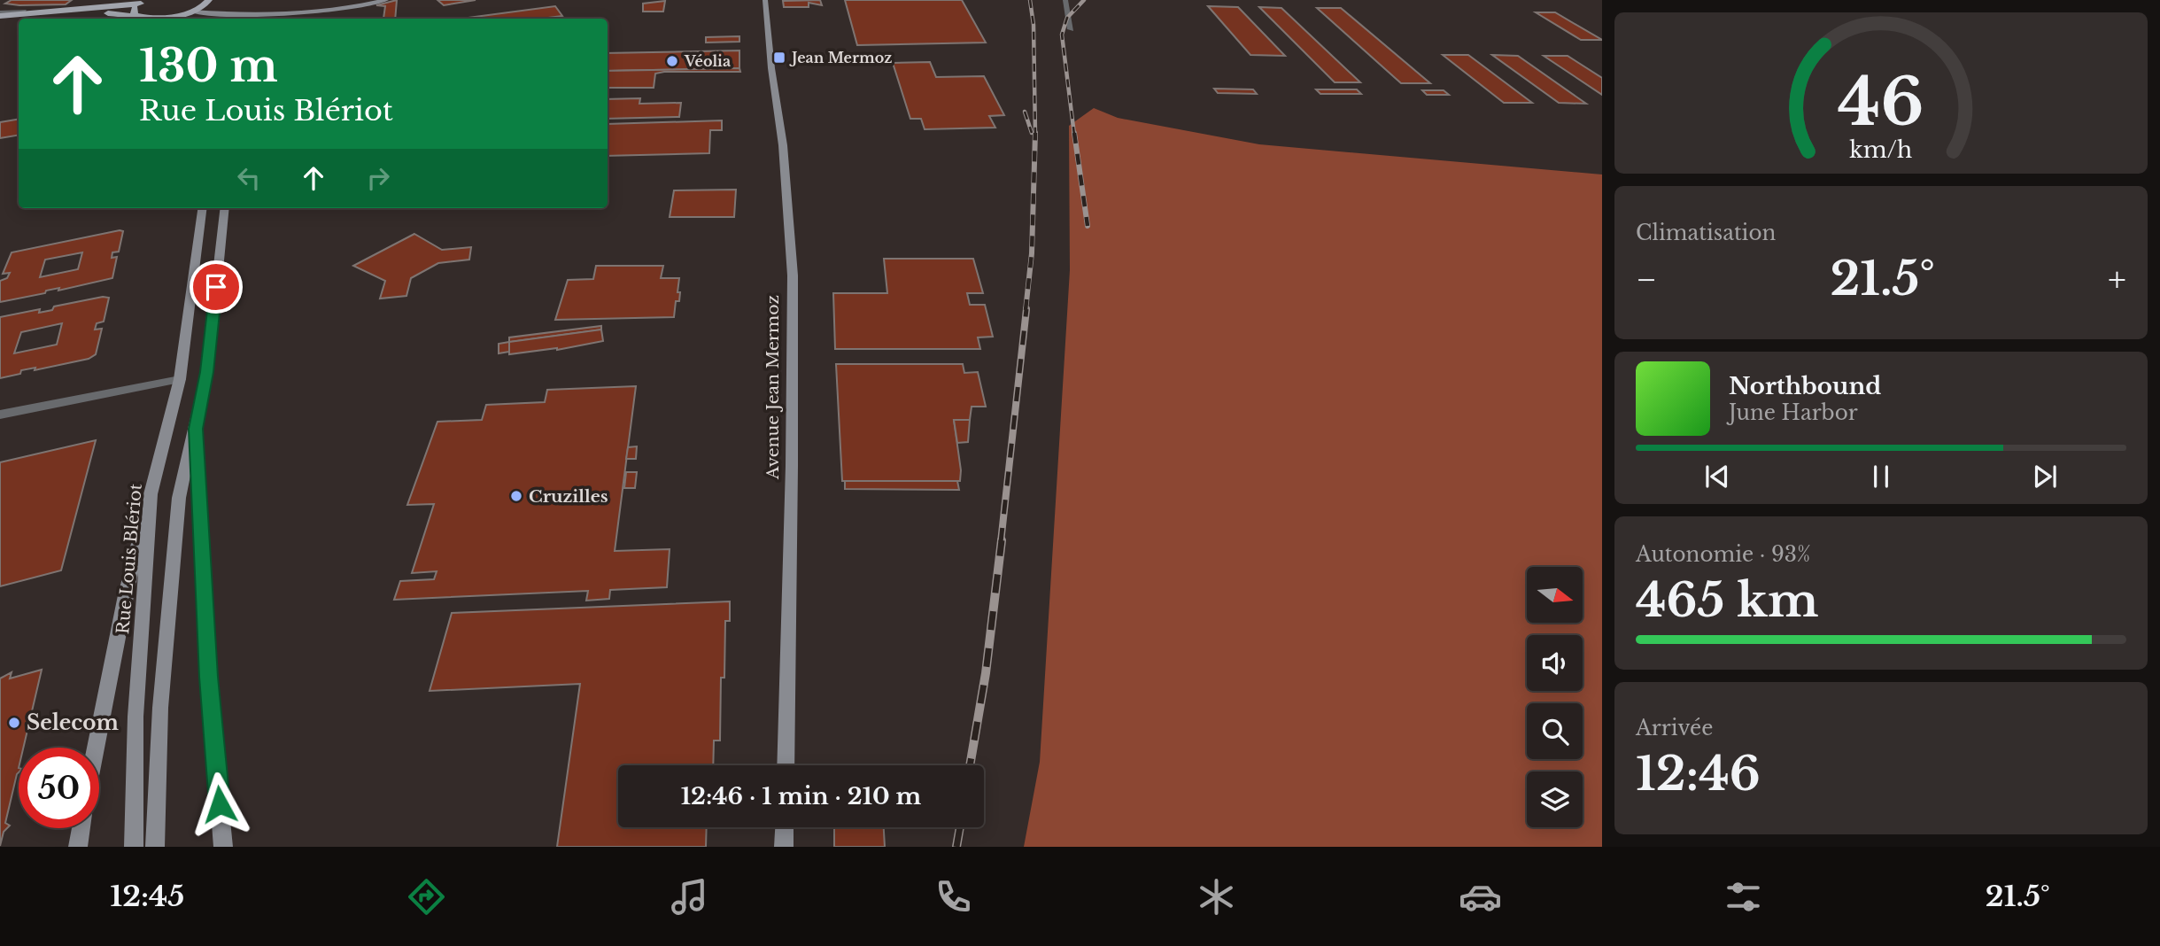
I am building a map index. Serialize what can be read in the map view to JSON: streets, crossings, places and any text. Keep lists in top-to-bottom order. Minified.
{"streets":{"main road":["Avenue Jean Mermoz","Rue Louis Blériot"]},"places":{"transit":["Jean Mermoz"],"other":["Véolia","Cruzilles","Selecom"]},"north":"right","page":{"turn":["130 m","Rue Louis Blériot"],"tile":["Climatisation",["Autonomie · 93%","465 km"],["Arrivée","12:46"]],"heat":["−","21.5°","+"],"song":["Northbound","June Harbor"],"limit":"50","trip":"12:46 · 1 min · 210 m","tabs":["12:45","21.5°"],"gauge":["46","km/h"]}}
